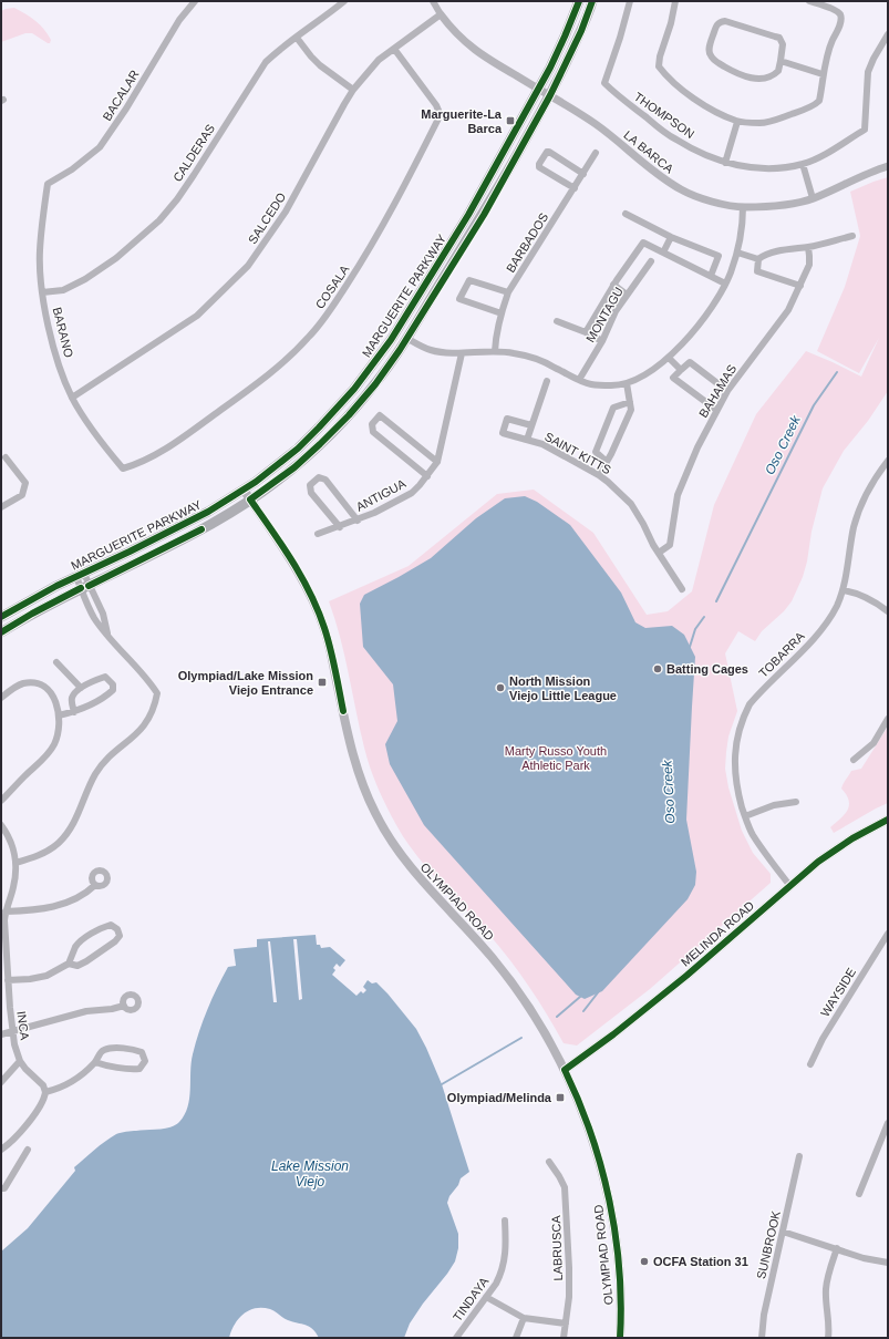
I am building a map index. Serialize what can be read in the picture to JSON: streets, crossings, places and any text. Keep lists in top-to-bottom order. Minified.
{"streets":{"main road":["MARGUERITE PARKWAY","OLYMPIAD ROAD","MELINDA ROAD"],"street":["BACALAR","THOMPSON","LA BARCA","CALDERAS","SALCEDO","BARBADOS","COSALA","MONTAGU","BARANO","BAHAMAS","SAINT KITTS","ANTIGUA","TOBARRA","WAYSIDE","INCA","SUNBROOK","LABRUSCA","TINDAYA"]},"crossings":[["BACALAR","BARANO"],["LA BARCA","SALCEDO"],["LA BARCA","MARGUERITE PARKWAY"],["CALDERAS","BARANO"],["SALCEDO","COSALA"],["SALCEDO","BARANO"],["COSALA","BARANO"],["MARGUERITE PARKWAY","OLYMPIAD ROAD"],["BAHAMAS","SAINT KITTS"],["TOBARRA","MELINDA ROAD"],["OLYMPIAD ROAD","MELINDA ROAD"]],"water":["Oso Creek","Lake Mission Viejo"],"parks":["Marty Russo Youth Athletic Park"],"places":{"transit":["Marguerite-La Barca","Olympiad/Lake Mission Viejo Entrance","Olympiad/Melinda"],"other":["Batting Cages","North Mission Viejo Little League","OCFA Station 31"]}}
